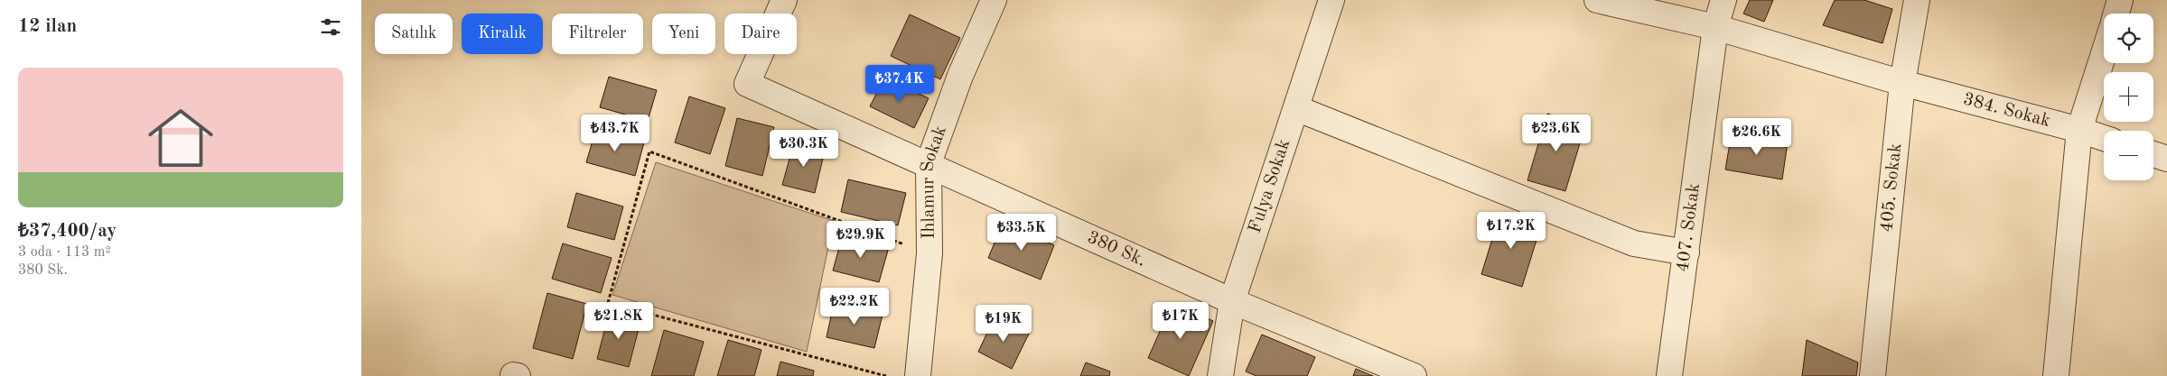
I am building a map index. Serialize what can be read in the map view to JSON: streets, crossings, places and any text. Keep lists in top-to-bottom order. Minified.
{"streets":{"street":["384. Sokak","Ihlamur Sokak","Fulya Sokak","405. Sokak","407. Sokak","380 Sk."]},"crossings":[["384. Sokak","405. Sokak"],["384. Sokak","407. Sokak"],["Ihlamur Sokak","380 Sk."],["Fulya Sokak","380 Sk."]],"page":{"heading":"12 ilan","map_buttons":["+","−"],"chip":["Satılık","Kiralık","Filtreler","Yeni","Daire"],"list":[{"name":"₺37,400/ay","note":"3 oda · 113 m² · 380 Sk."}],"price":["₺37.4K","₺43.7K","₺23.6K","₺26.6K","₺30.3K","₺17.2K","₺33.5K","₺29.9K","₺22.2K","₺21.8K","₺17K","₺19K"]}}
